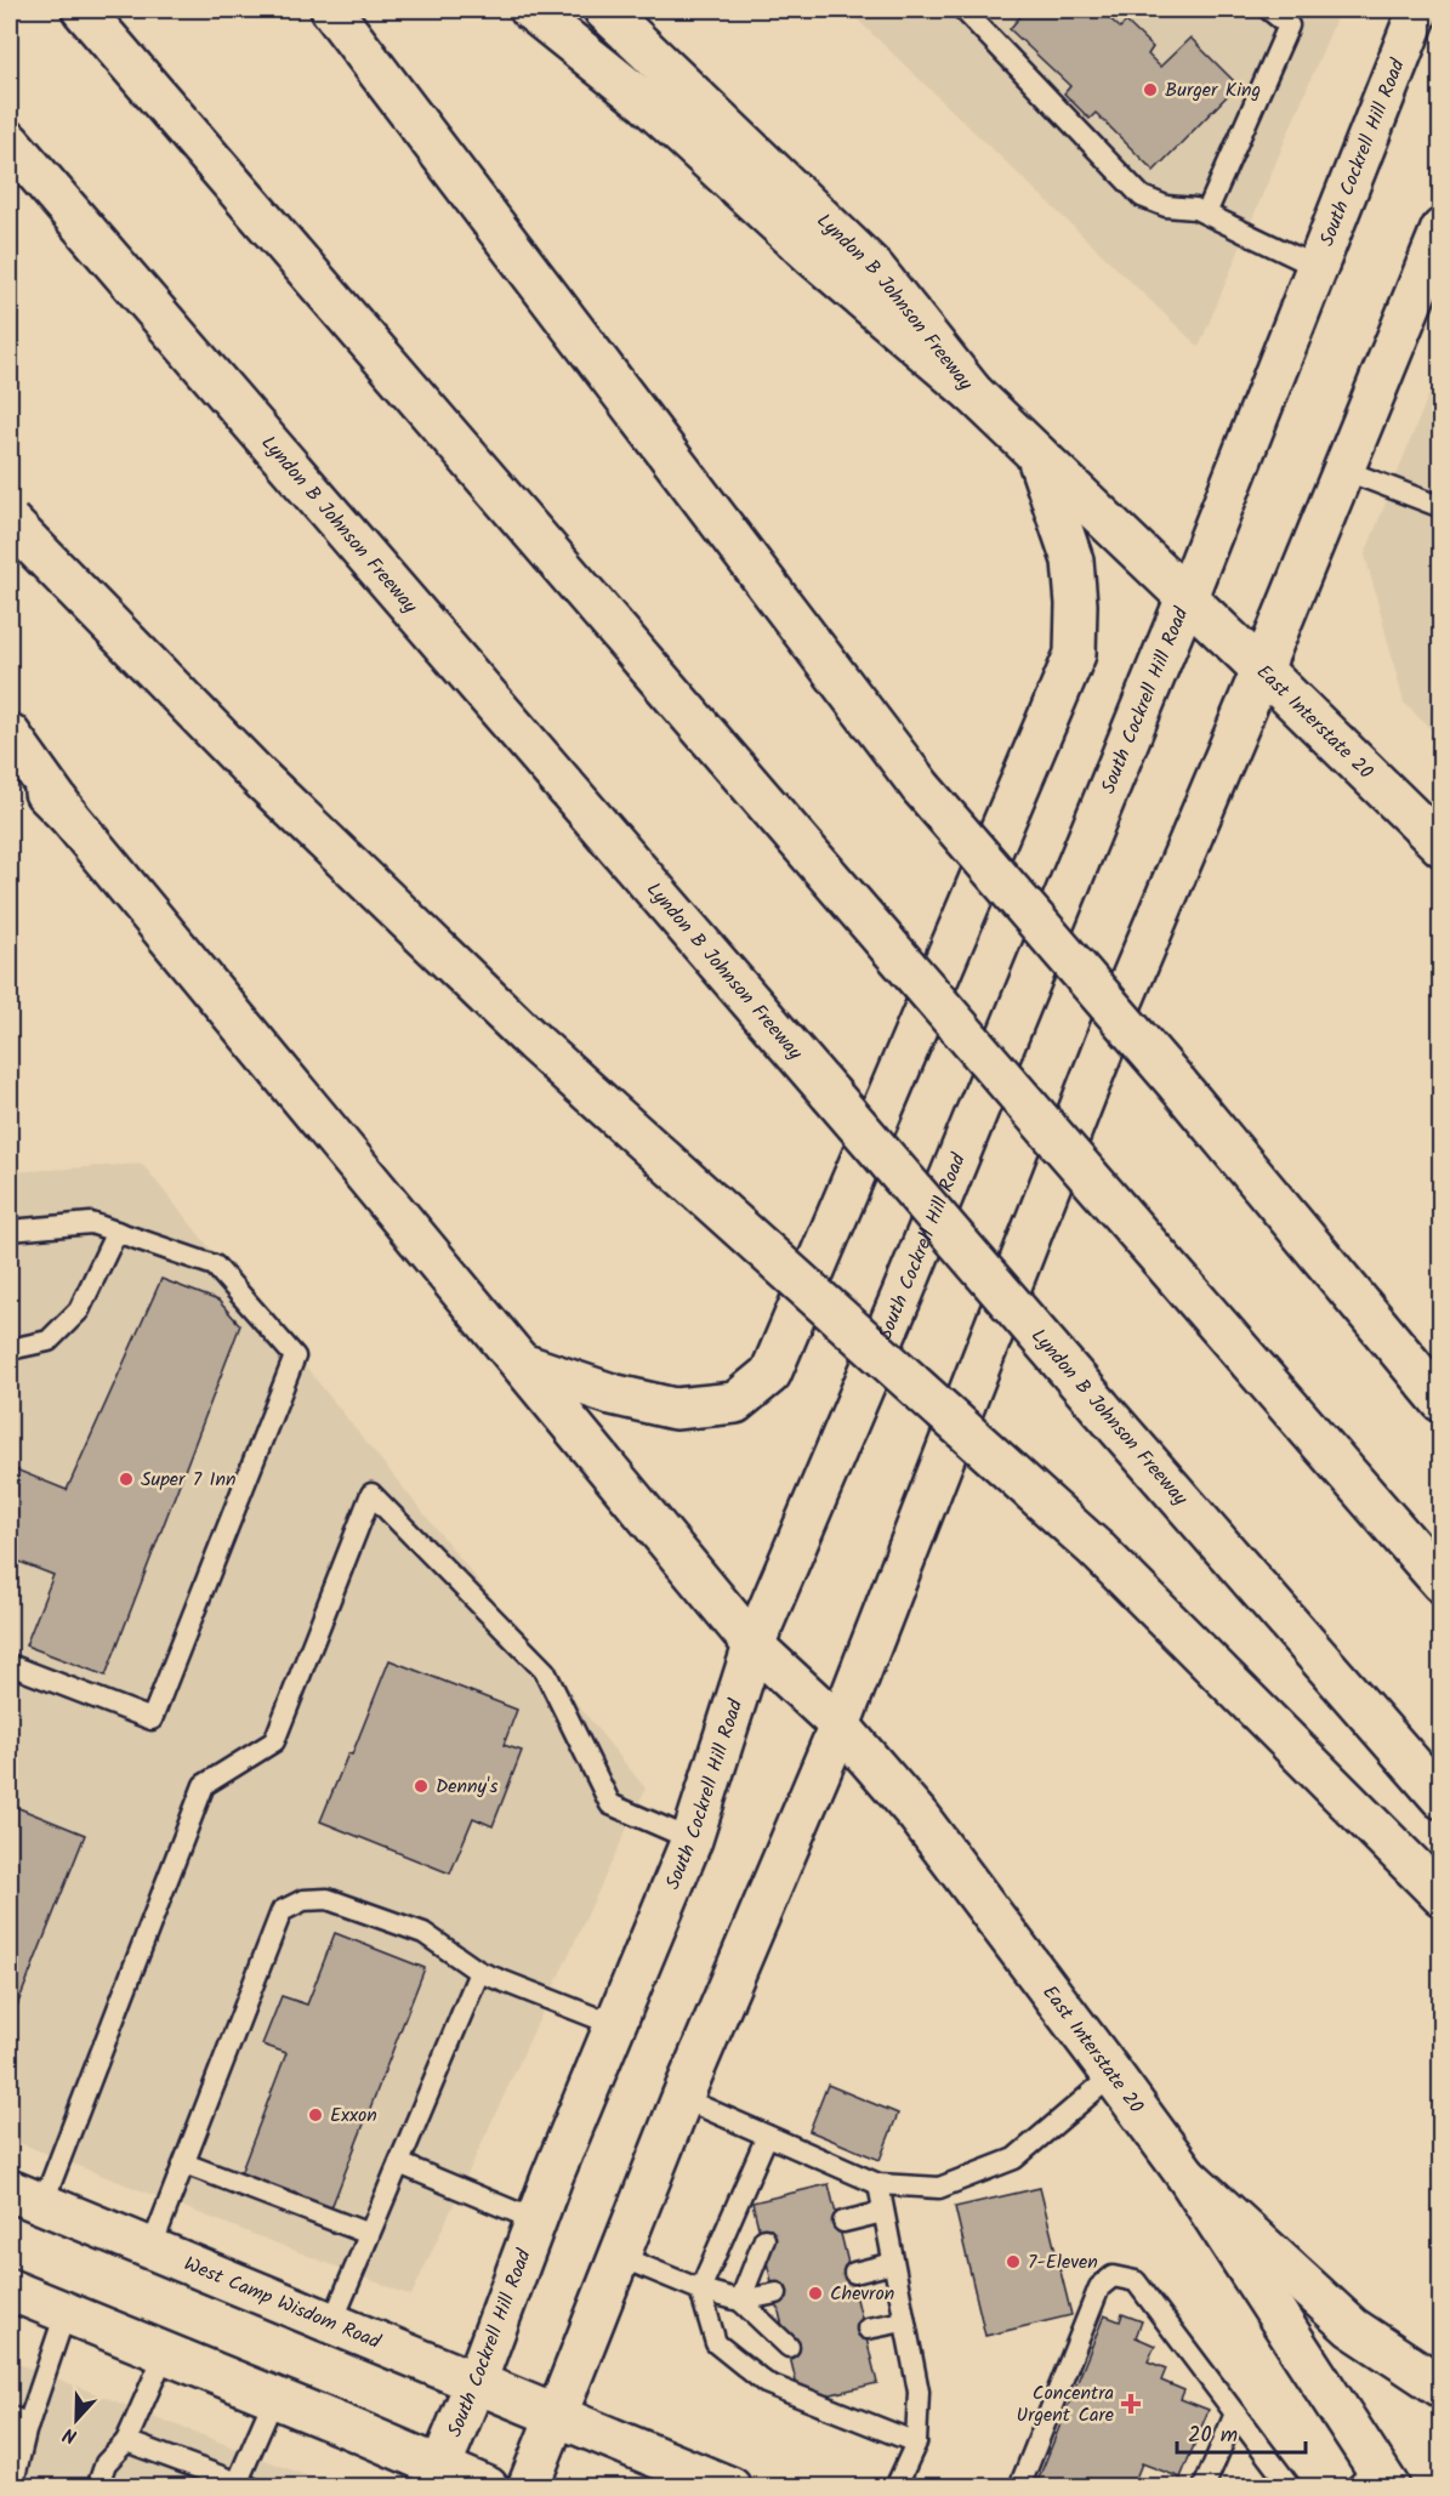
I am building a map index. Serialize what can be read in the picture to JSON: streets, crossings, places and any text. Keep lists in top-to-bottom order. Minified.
{"streets":{"main road":["South Cockrell Hill Road","Lyndon B Johnson Freeway","East Interstate 20","West Camp Wisdom Road"]},"crossings":[["South Cockrell Hill Road","Lyndon B Johnson Freeway"],["South Cockrell Hill Road","East Interstate 20"],["South Cockrell Hill Road","West Camp Wisdom Road"],["Lyndon B Johnson Freeway","East Interstate 20"]],"places":{"other":["Burger King","Super 7 Inn","Denny's","Exxon","7-Eleven","Chevron"],"health":["Concentra Urgent Care"]},"scale_bar":"20 m","north":"bottom"}
